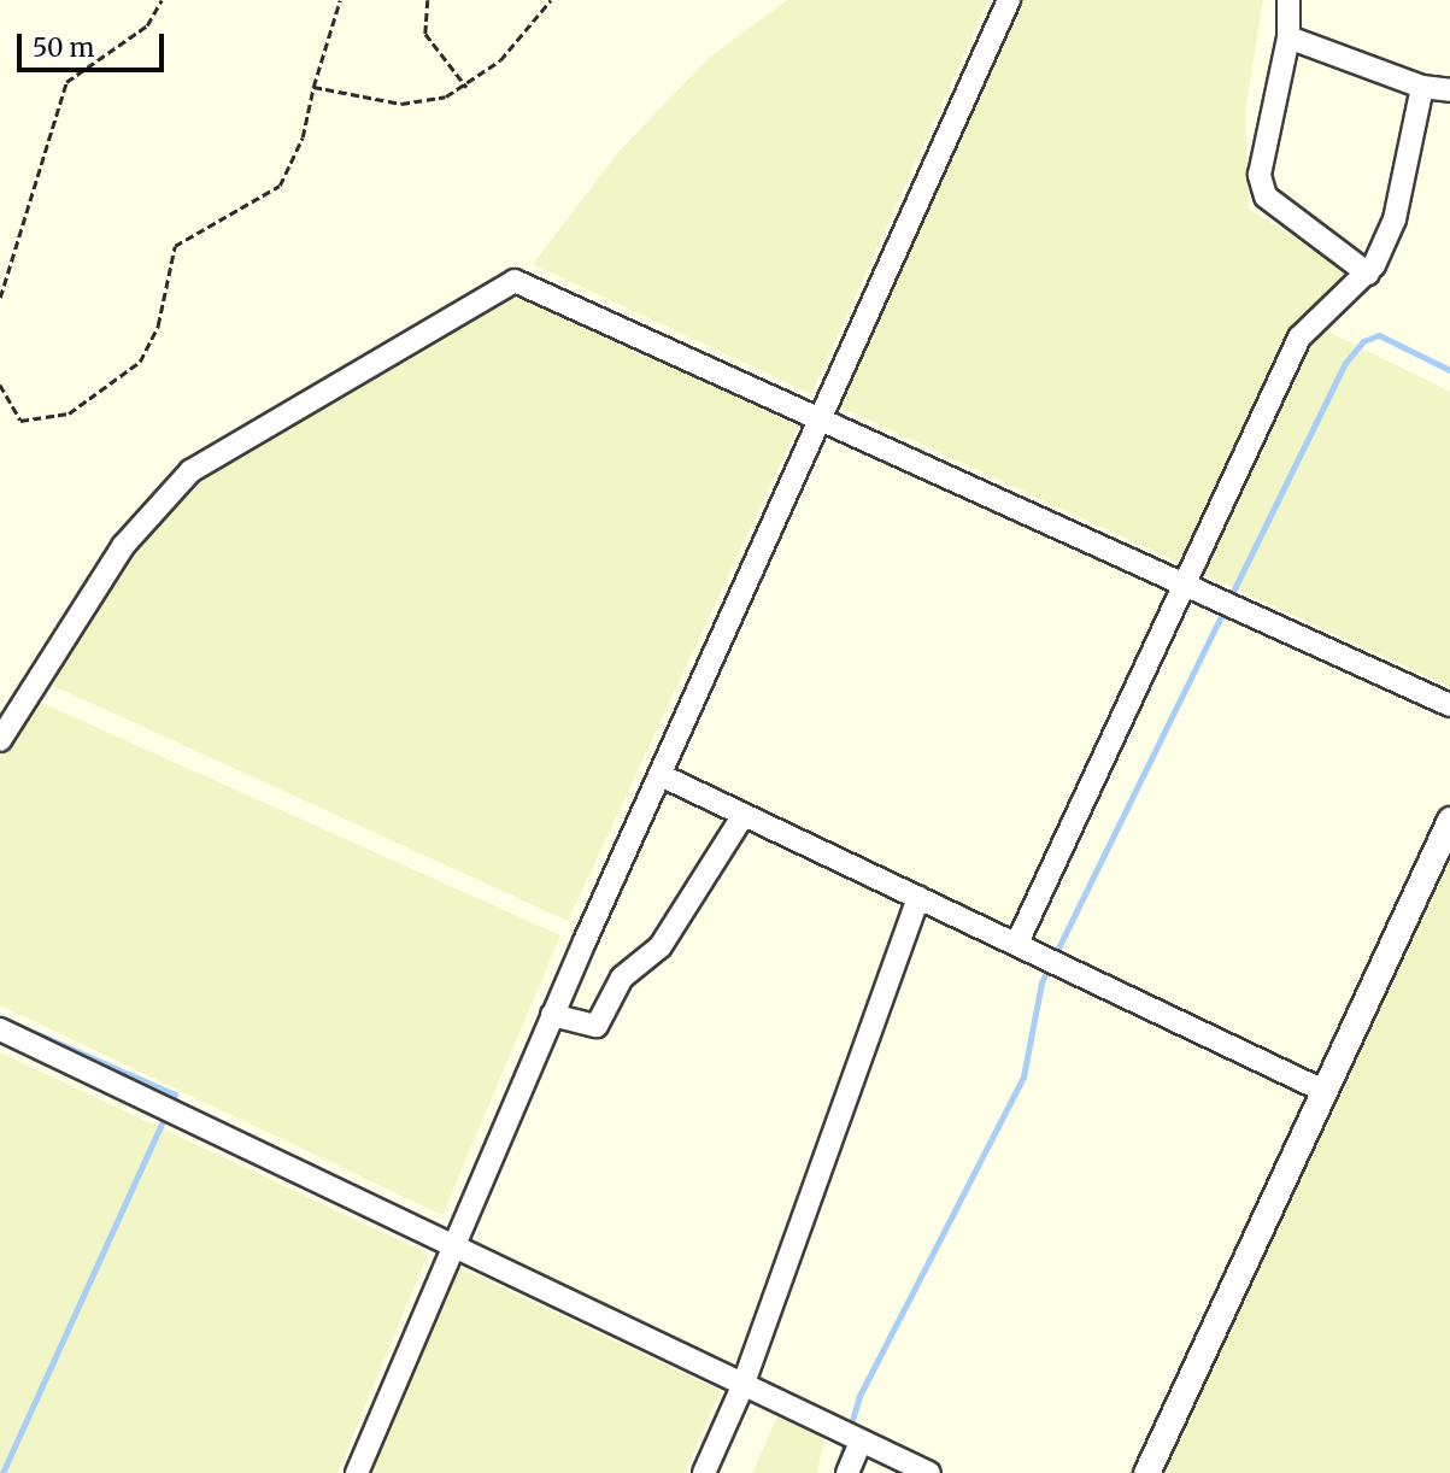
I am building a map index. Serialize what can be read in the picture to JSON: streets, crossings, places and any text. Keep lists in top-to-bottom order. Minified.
{"scale_bar":"50 m"}
